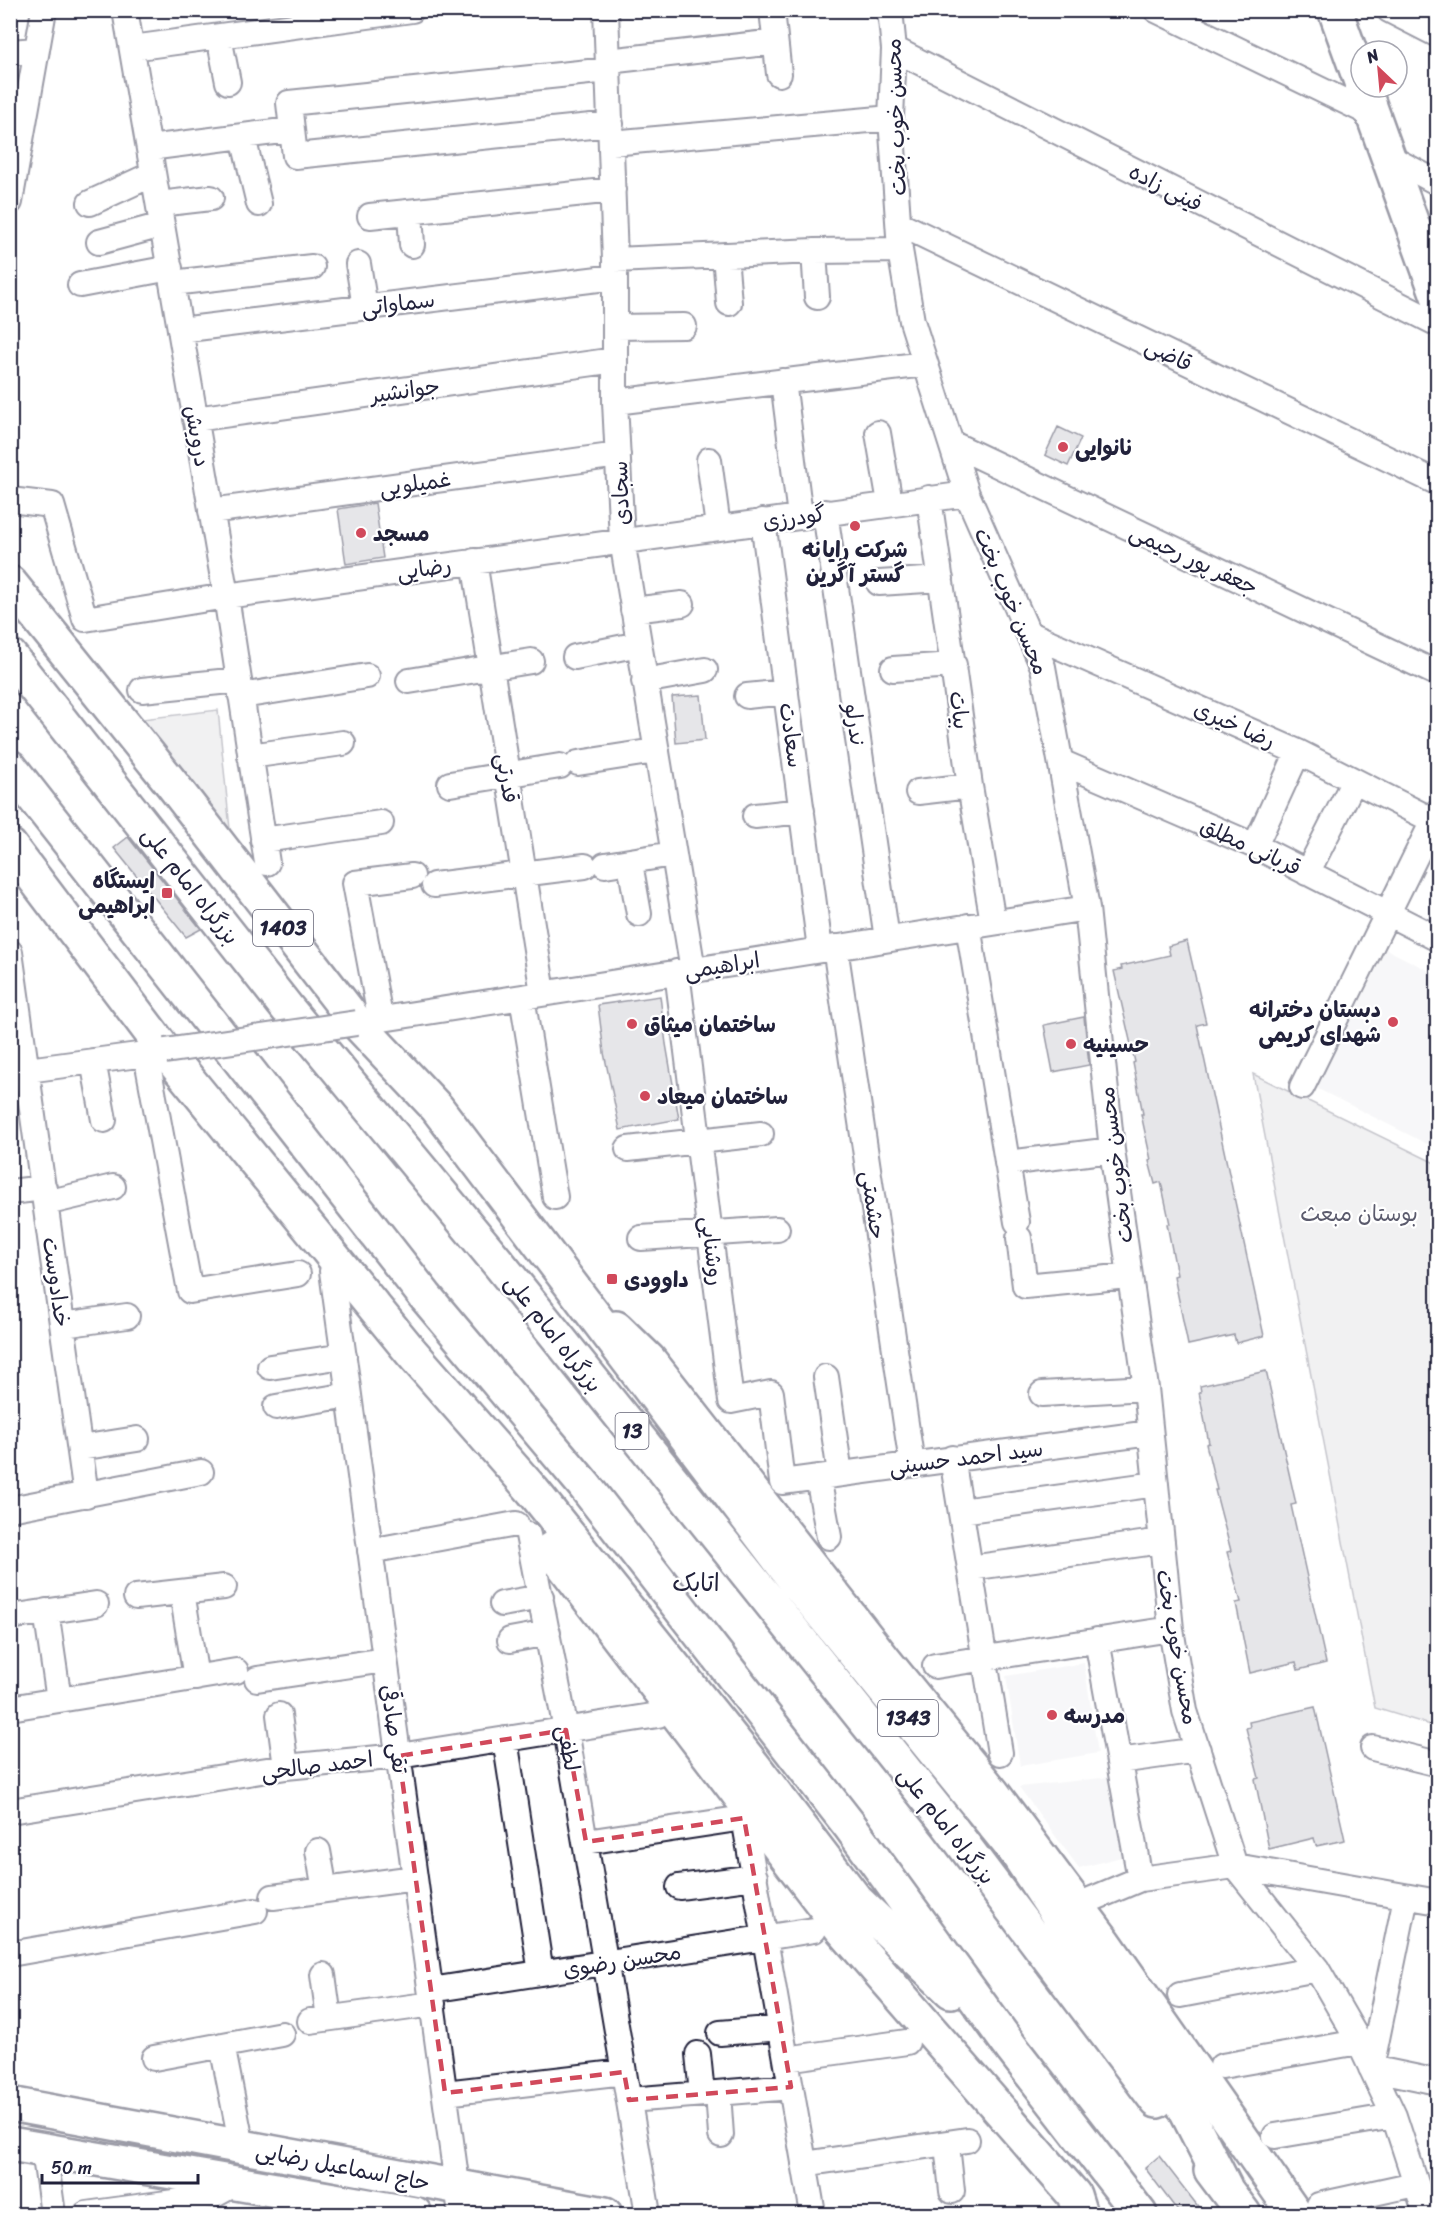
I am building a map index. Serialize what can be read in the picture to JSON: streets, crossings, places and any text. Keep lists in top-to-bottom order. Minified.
{"streets":{"main road":["بزرگراه امام علی","1403","13","1343","حاج اسماعیل رضایی"],"street":["محسن خوب بخت","فینی زاده","سماواتی","قاضی","جوانشیر","درویش","غمیلویی","سجادی","گودرزی","جعفر پور رحیمی","رضایی","بیات","رضا خیری","ندرلو","سعادت","قدرتی","قربانی مطلق","ابراهیمی","حشمتی","روشنایی","خدادوست","سید احمد حسینی","تقی صادقی","لطفی","احمد صالحی","محسن رضوی"]},"crossings":[["محسن خوب بخت","فینی زاده"],["محسن خوب بخت","سماواتی"],["محسن خوب بخت","قاضی"],["محسن خوب بخت","گودرزی"],["محسن خوب بخت","جعفر پور رحیمی"],["محسن خوب بخت","رضا خیری"],["محسن خوب بخت","قربانی مطلق"],["محسن خوب بخت","ابراهیمی"],["محسن خوب بخت","سید احمد حسینی"],["سماواتی","درویش"],["سماواتی","سجادی"],["جوانشیر","درویش"],["جوانشیر","سجادی"],["درویش","غمیلویی"],["درویش","رضایی"],["غمیلویی","سجادی"],["سجادی","گودرزی"],["سجادی","رضایی"],["سجادی","ابراهیمی"],["سجادی","روشنایی"],["گودرزی","رضایی"],["گودرزی","بیات"],["گودرزی","ندرلو"],["گودرزی","سعادت"],["رضایی","قدرتی"],["بیات","ابراهیمی"],["ندرلو","ابراهیمی"],["سعادت","ابراهیمی"],["سعادت","حشمتی"],["قدرتی","ابراهیمی"],["بزرگراه امام علی","1343"],["1403","ابراهیمی"],["1403","1343"],["ابراهیمی","حشمتی"],["ابراهیمی","روشنایی"],["حشمتی","سید احمد حسینی"],["روشنایی","سید احمد حسینی"],["تقی صادقی","لطفی"],["تقی صادقی","احمد صالحی"],["تقی صادقی","محسن رضوی"],["تقی صادقی","حاج اسماعیل رضایی"],["لطفی","احمد صالحی"],["لطفی","محسن رضوی"]],"districts":["اتابک"],"parks":["بوستان مبعث"],"places":{"other":["نانوایی","شرکت رایانه گستر آگرین","مسجد","دبستان دخترانه شهدای کریمی","ساختمان میثاق","حسینیه","ساختمان میعاد","مدرسه"],"transit":["ایستگاه ابراهیمی","داوودی"]},"scale_bar":"50 m","north":"top left"}
